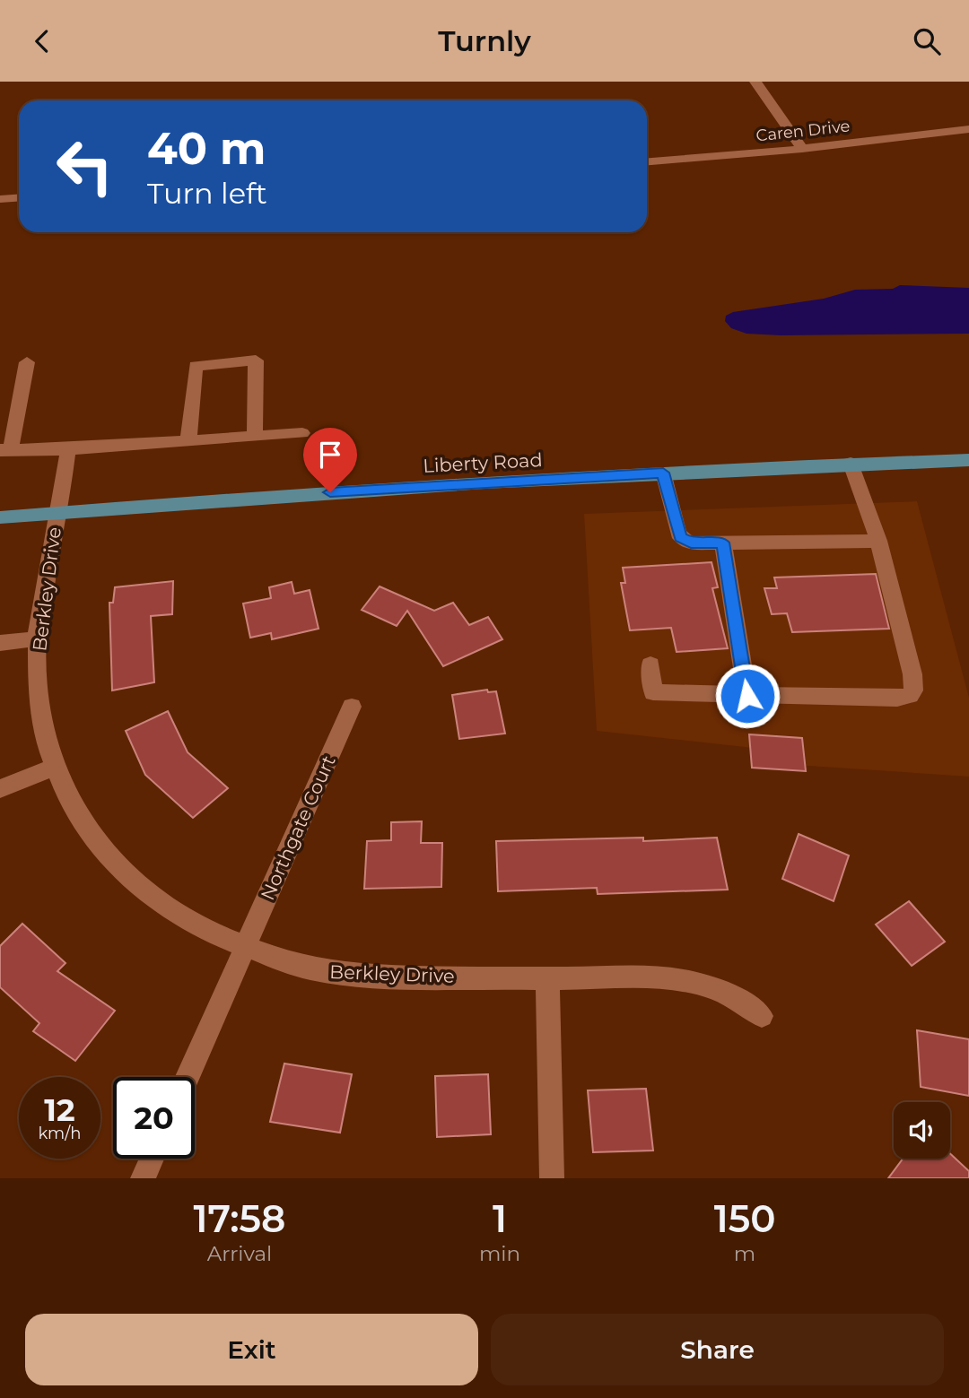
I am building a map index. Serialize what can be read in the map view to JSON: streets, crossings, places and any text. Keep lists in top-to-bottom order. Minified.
{"streets":{"main road":["Liberty Road"],"street":["Caren Drive","Berkley Drive","Northgate Court"]},"crossings":[["Liberty Road","Berkley Drive"],["Berkley Drive","Northgate Court"]],"page":{"header":"Turnly","turn":["40 m","Turn left"],"speed":"12 km/h","limit":"20","eta":["17:58","Arrival","1","min","150","m"],"buttons":["Exit","Share"]}}
